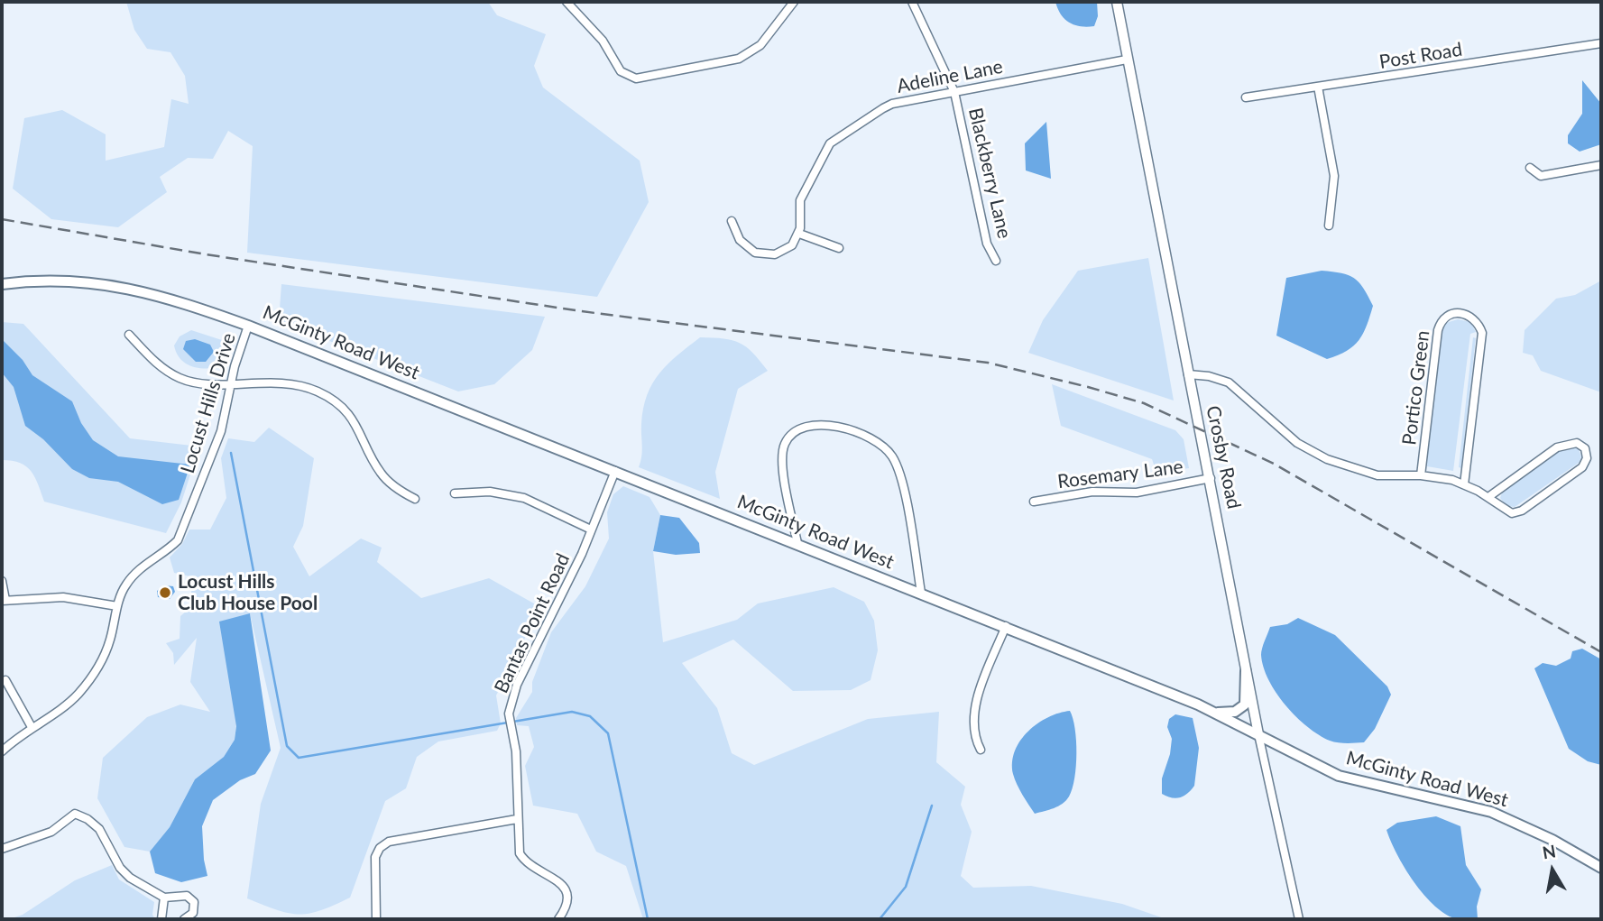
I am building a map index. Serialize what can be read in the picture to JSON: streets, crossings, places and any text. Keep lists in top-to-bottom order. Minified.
{"streets":{"main road":["McGinty Road West"],"street":["Post Road","Adeline Lane","Blackberry Lane","Portico Green","Locust Hills Drive","Crosby Road","Rosemary Lane","Bantas Point Road"]},"crossings":[["Adeline Lane","Blackberry Lane"],["Adeline Lane","Crosby Road"],["McGinty Road West","Locust Hills Drive"],["McGinty Road West","Crosby Road"],["McGinty Road West","Bantas Point Road"],["Crosby Road","Rosemary Lane"]],"places":["Locust Hills Club House Pool"],"north":"top"}
